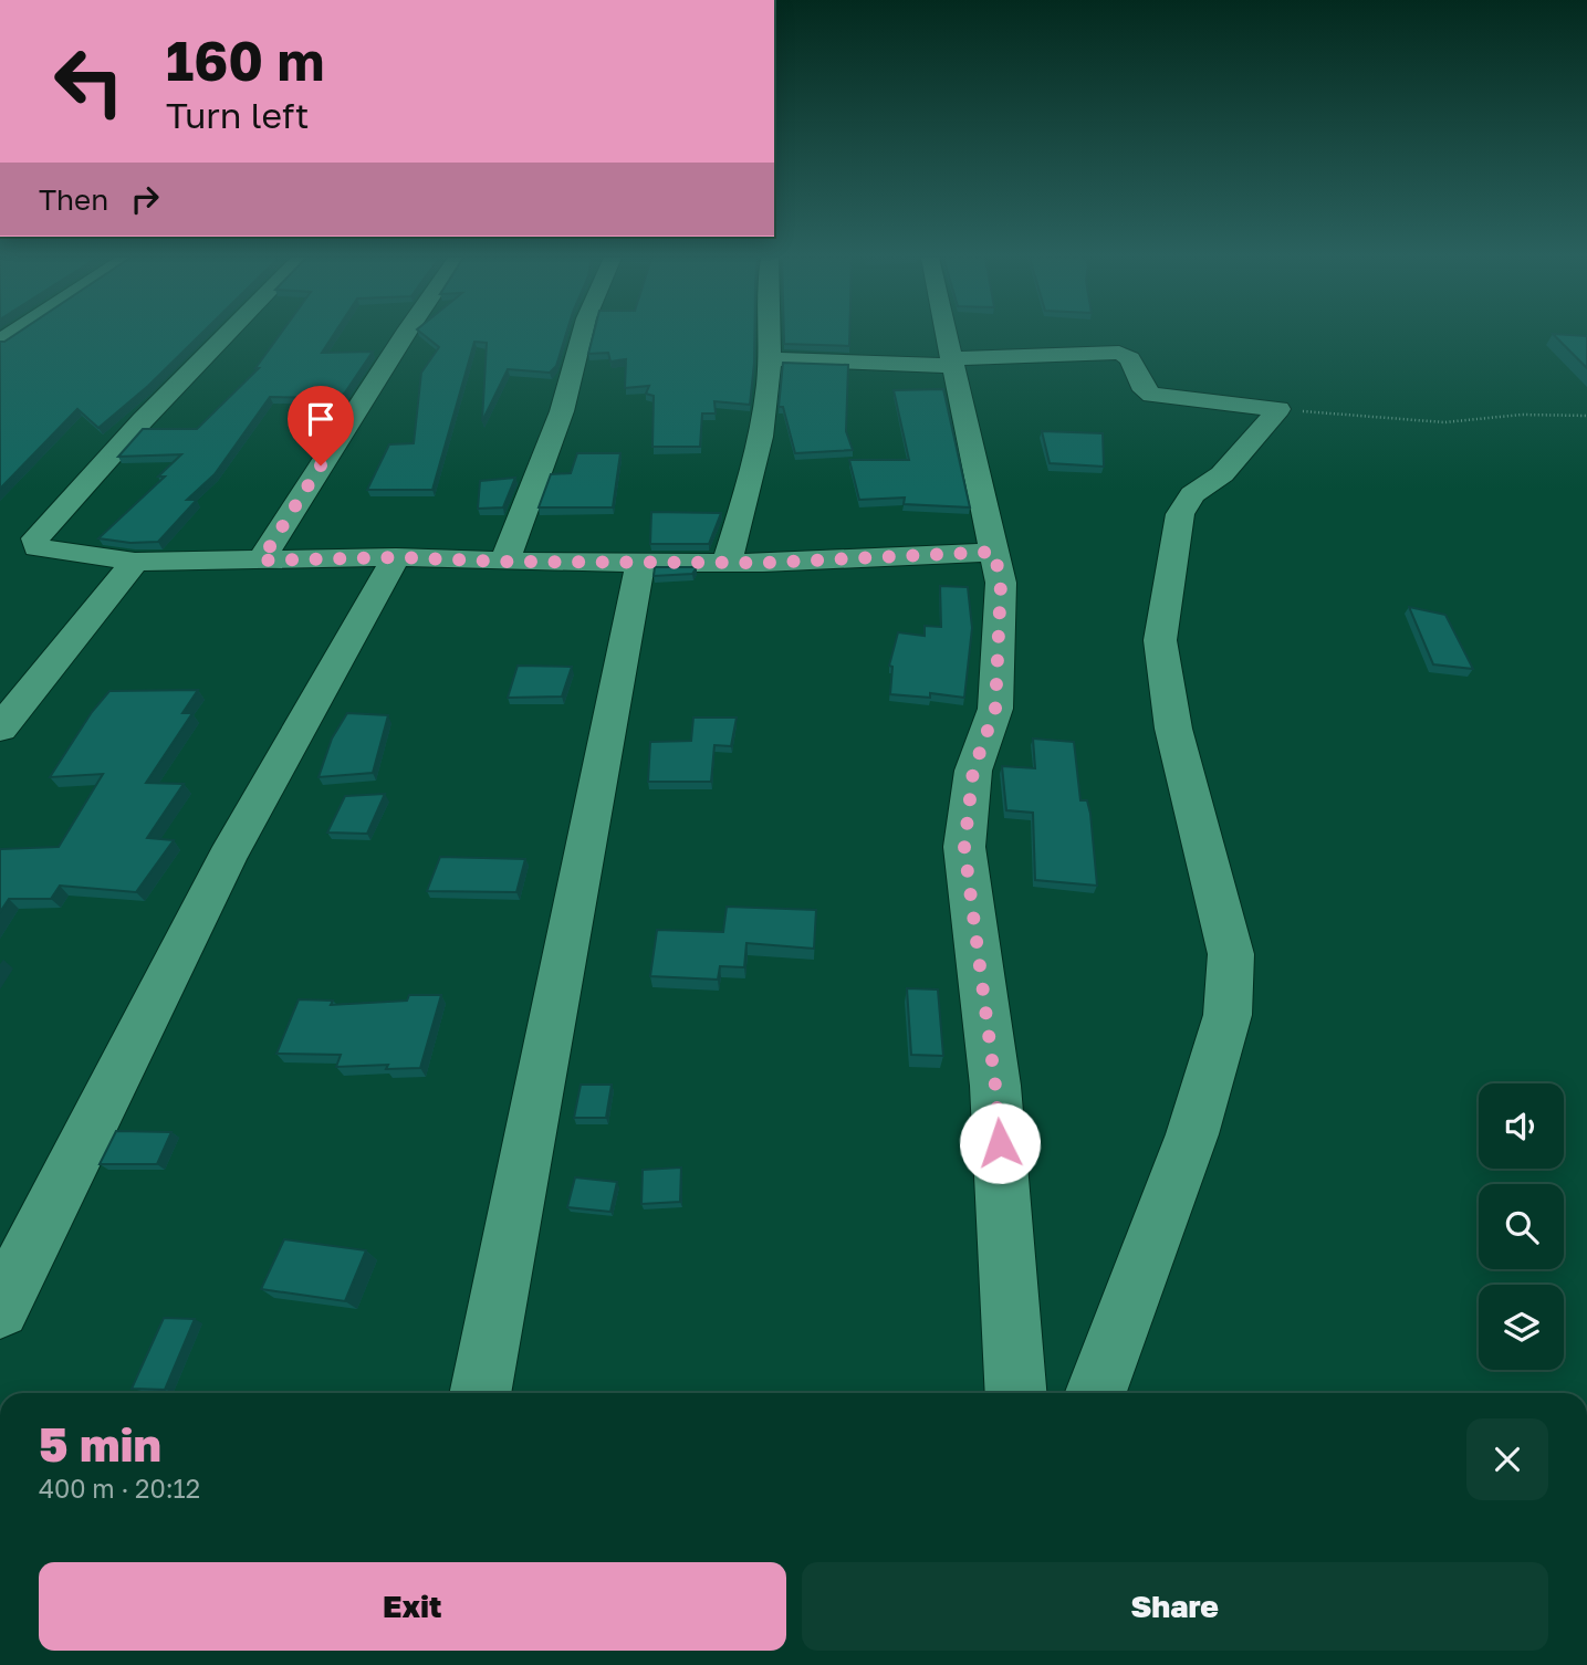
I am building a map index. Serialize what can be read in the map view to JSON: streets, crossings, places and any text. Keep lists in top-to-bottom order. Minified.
{"page":{"turn":["160 m","Turn left"],"then":"Then","heading":["5 min","400 m · 20:12"],"buttons":["Exit","Share"]}}
